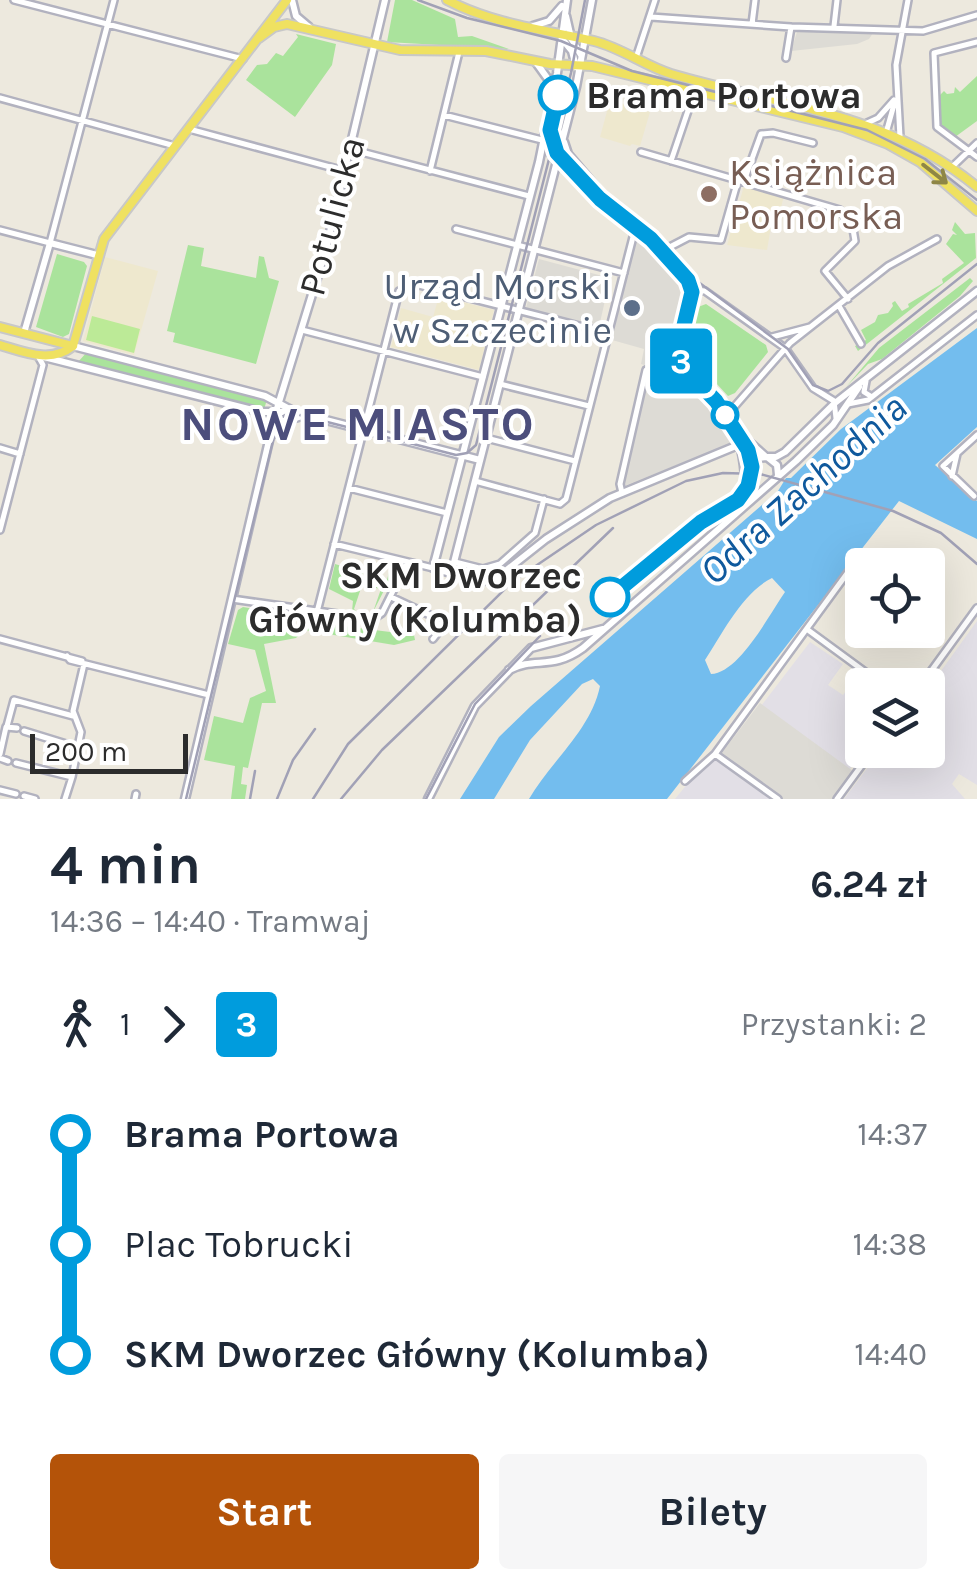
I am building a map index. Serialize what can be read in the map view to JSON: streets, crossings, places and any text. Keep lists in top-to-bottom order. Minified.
{"streets":{"street":["Potulicka"]},"districts":["NOWE MIASTO"],"water":["Odra Zachodnia"],"places":["Brama Portowa","Książnica Pomorska","Urząd Morski w Szczecinie","SKM Dworzec Główny (Kolumba)"],"lines":["tram line 3"],"scale_bar":"200 m","page":{"on_map":"3","scale":"200 m","heading":["4 min","14:36 – 14:40 · Tramwaj","6.24 zł"],"legs":["1","3","Przystanki: 2"],"list":[{"name":"Brama Portowa","value":"14:37"},{"name":"Plac Tobrucki","value":"14:38"},{"name":"SKM Dworzec Główny (Kolumba)","value":"14:40"}],"buttons":["Start","Bilety"]}}
